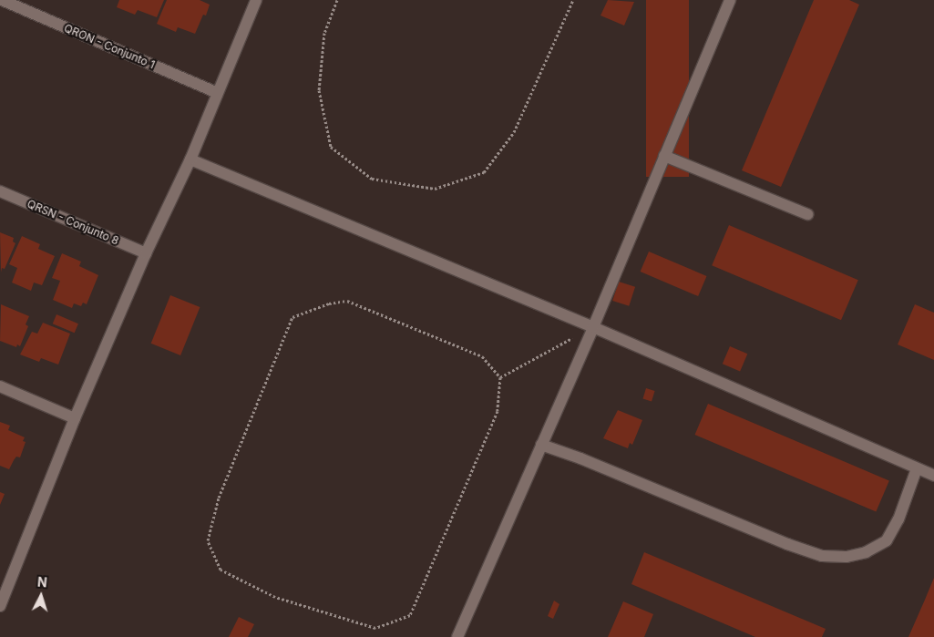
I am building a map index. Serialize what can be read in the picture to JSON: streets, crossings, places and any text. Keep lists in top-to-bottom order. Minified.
{"streets":{"street":["QRON - Conjunto 1","QRSN - Conjunto 8"]},"north":"top"}
